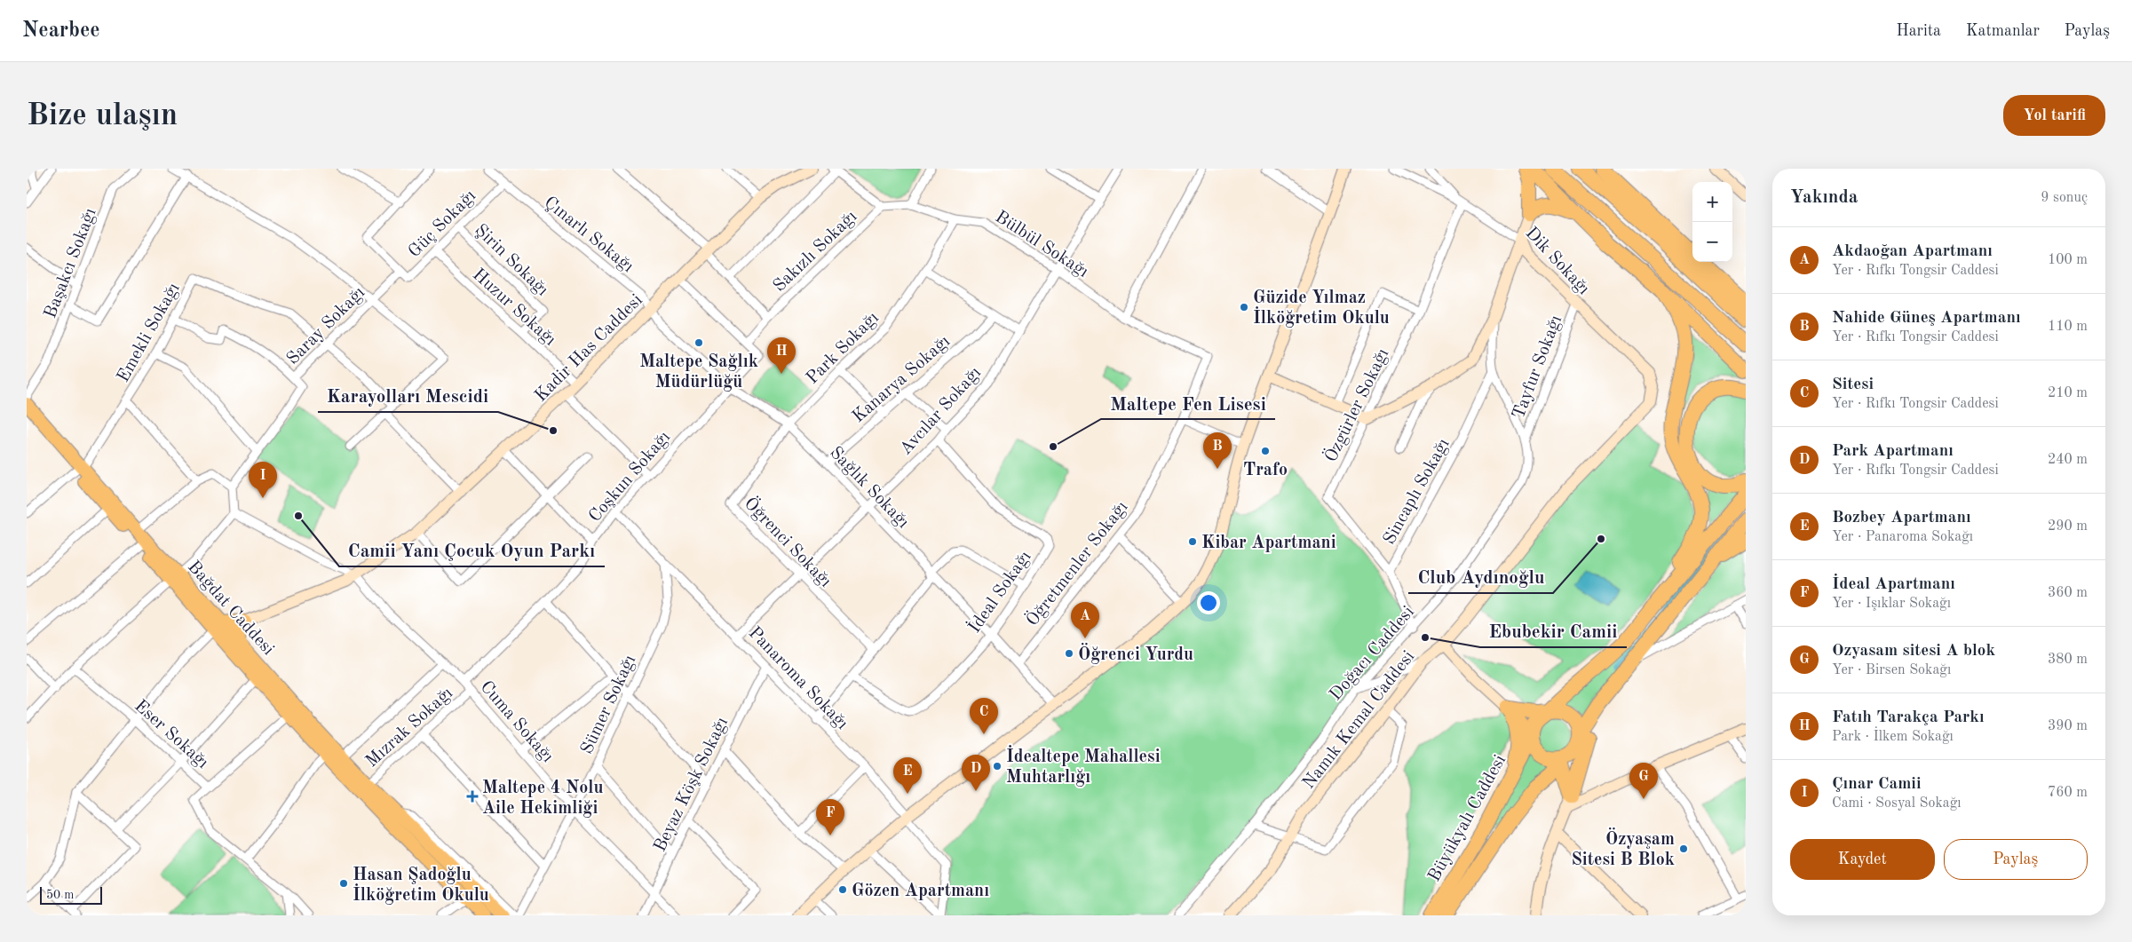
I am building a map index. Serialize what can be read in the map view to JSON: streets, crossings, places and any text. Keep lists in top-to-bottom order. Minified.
{"streets":{"highway":["Büyükyalı Caddesi"],"main road":["Bağdat Caddesi"],"street":["Güç Sokağı","Çınarlı Sokağı","Bülbül Sokağı","Sakızlı Sokağı","Şirin Sokağı","Dik Sokağı","Başakcı Sokağı","Huzur Sokağı","Saray Sokağı","Emekli Sokağı","Kadir Has Caddesi","Park Sokağı","Tayfur Sokağı","Kanarya Sokağı","Özgürler Sokağı","Avcılar Sokağı","Coşkun Sokağı","Sağlık Sokağı","Sincaplı Sokağı","Öğrenci Sokağı","Öğretmenler Sokağı","İdeal Sokağı","Doğacı Caddesi","Panaroma Sokağı","Sümer Sokağı","Namık Kemal Caddesi","Cuma Sokağı","Mızrak Sokağı","Eser Sokağı","Beyaz Köşk Sokağı"]},"crossings":[["Güç Sokağı","Çınarlı Sokağı"],["Güç Sokağı","Şirin Sokağı"],["Güç Sokağı","Huzur Sokağı"],["Güç Sokağı","Saray Sokağı"],["Çınarlı Sokağı","Kadir Has Caddesi"],["Çınarlı Sokağı","Sağlık Sokağı"],["Bülbül Sokağı","Sakızlı Sokağı"],["Bülbül Sokağı","Park Sokağı"],["Bülbül Sokağı","Avcılar Sokağı"],["Bülbül Sokağı","Öğretmenler Sokağı"],["Sakızlı Sokağı","Kadir Has Caddesi"],["Sakızlı Sokağı","Coşkun Sokağı"],["Şirin Sokağı","Huzur Sokağı"],["Dik Sokağı","Tayfur Sokağı"],["Dik Sokağı","Özgürler Sokağı"],["Dik Sokağı","Namık Kemal Caddesi"],["Huzur Sokağı","Kadir Has Caddesi"],["Saray Sokağı","Emekli Sokağı"],["Emekli Sokağı","Bağdat Caddesi"],["Kadir Has Caddesi","Sağlık Sokağı"],["Kadir Has Caddesi","Cuma Sokağı"],["Park Sokağı","Sağlık Sokağı"],["Park Sokağı","Öğrenci Sokağı"],["Tayfur Sokağı","Doğacı Caddesi"],["Kanarya Sokağı","Sağlık Sokağı"],["Özgürler Sokağı","Sincaplı Sokağı"],["Avcılar Sokağı","Sağlık Sokağı"],["Avcılar Sokağı","Öğrenci Sokağı"],["Avcılar Sokağı","İdeal Sokağı"],["Avcılar Sokağı","Panaroma Sokağı"],["Coşkun Sokağı","Sağlık Sokağı"],["Coşkun Sokağı","Cuma Sokağı"],["Sağlık Sokağı","Öğrenci Sokağı"],["Sağlık Sokağı","Öğretmenler Sokağı"],["Sağlık Sokağı","İdeal Sokağı"],["Sincaplı Sokağı","Doğacı Caddesi"],["Bağdat Caddesi","Mızrak Sokağı"],["Bağdat Caddesi","Eser Sokağı"],["Panaroma Sokağı","Sümer Sokağı"],["Panaroma Sokağı","Beyaz Köşk Sokağı"],["Sümer Sokağı","Cuma Sokağı"],["Cuma Sokağı","Mızrak Sokağı"],["Cuma Sokağı","Beyaz Köşk Sokağı"]],"places":{"other":["Güzide Yılmaz İlköğretim Okulu","Maltepe Sağlık Müdürlüğü","Karayolları Mescidi","Maltepe Fen Lisesi","Trafo","Camii Yanı Çocuk Oyun Parkı","Club Aydınoğlu","Kibar Apartmani","Ebubekir Camii","Öğrenci Yurdu","İdealtepe Mahallesi Muhtarlığı","Özyaşam Sitesi B Blok","Hasan Şadoğlu İlköğretim Okulu","Gözen Apartmanı"],"health":["Maltepe 4 Nolu Aile Hekimliği"]},"scale_bar":"50 m","page":{"header":"Nearbee","nav":["Harita","Katmanlar","Paylaş"],"buttons":["Yol tarifi",["Kaydet","Paylaş"]],"title":"Bize ulaşın","heading":["Yakında","9 sonuç"],"map_buttons":["+","−"],"list":[{"mark":"A","name":"Akdaoğan Apartmanı","note":"Yer · Rıfkı Tongsir Caddesi","value":"100 m"},{"mark":"B","name":"Nahide Güneş Apartmanı","note":"Yer · Rıfkı Tongsir Caddesi","value":"110 m"},{"mark":"C","name":"Sitesi","note":"Yer · Rıfkı Tongsir Caddesi","value":"210 m"},{"mark":"D","name":"Park Apartmanı","note":"Yer · Rıfkı Tongsir Caddesi","value":"240 m"},{"mark":"E","name":"Bozbey Apartmanı","note":"Yer · Panaroma Sokağı","value":"290 m"},{"mark":"F","name":"İdeal Apartmanı","note":"Yer · Işıklar Sokağı","value":"360 m"},{"mark":"G","name":"Ozyasam sitesi A blok","note":"Yer · Birsen Sokağı","value":"380 m"},{"mark":"H","name":"Fatıh Tarakça Parkı","note":"Park · İlkem Sokağı","value":"390 m"},{"mark":"I","name":"Çınar Camii","note":"Cami · Sosyal Sokağı","value":"760 m"}],"pins":["H","B","I","A","C","D","E","G","F"],"scale":"50 m"}}
